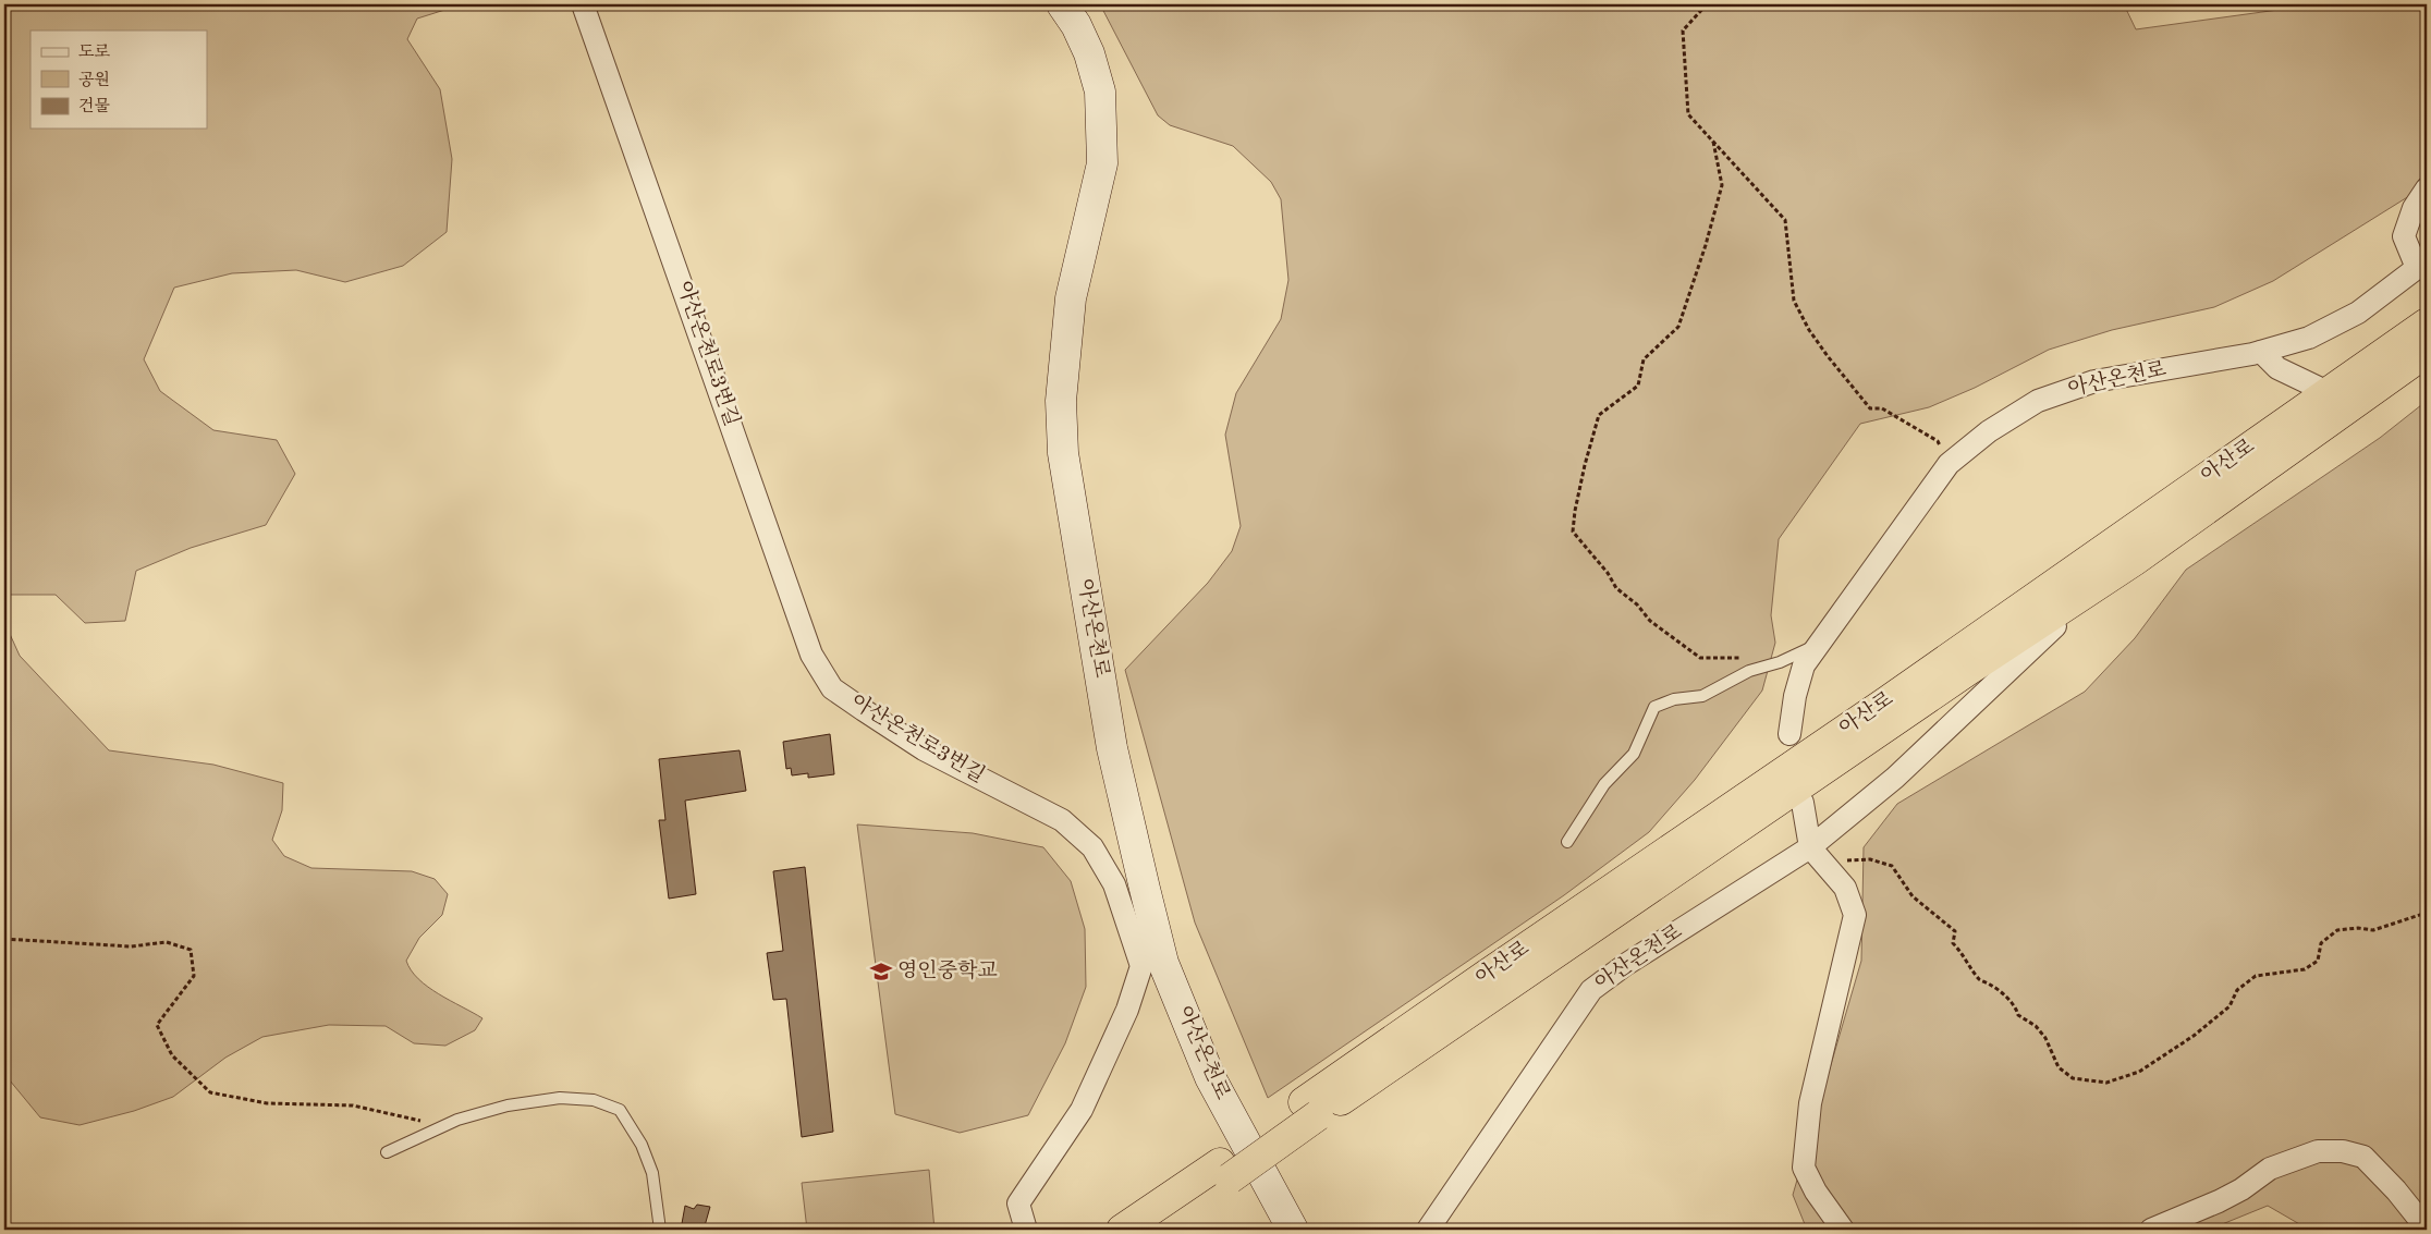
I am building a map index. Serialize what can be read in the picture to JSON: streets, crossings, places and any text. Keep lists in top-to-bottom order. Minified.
{"streets":{"highway":["아산로"],"main road":["아산온천로"],"street":["아산온천로3번길"]},"crossings":[["아산온천로3번길","아산온천로"],["아산온천로","아산로"]],"places":{"school or university":["영인중학교"]},"legend":["도로","공원","건물"]}
